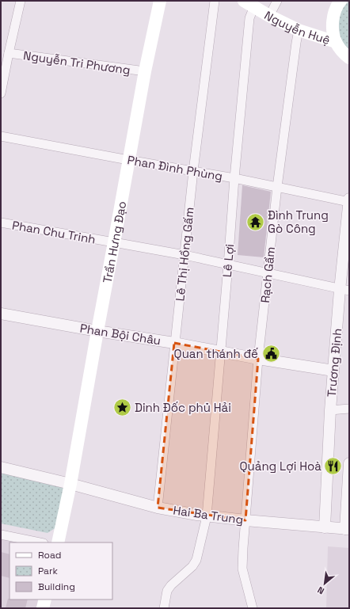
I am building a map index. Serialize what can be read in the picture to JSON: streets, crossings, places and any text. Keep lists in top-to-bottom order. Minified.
{"streets":{"main road":["Nguyễn Huệ","Trần Hưng Đạo"],"street":["Nguyễn Tri Phương","Phan Đình Phùng","Phan Chu Trinh","Lê Thị Hồng Gấm","Lê Lợi","Rạch Gầm","Phan Bội Châu","Trương Định","Hai Ba Trung"]},"crossings":[["Nguyễn Huệ","Lê Lợi"],["Nguyễn Huệ","Rạch Gầm"],["Nguyễn Tri Phương","Trần Hưng Đạo"],["Phan Đình Phùng","Trần Hưng Đạo"],["Phan Đình Phùng","Lê Thị Hồng Gấm"],["Phan Đình Phùng","Lê Lợi"],["Phan Đình Phùng","Rạch Gầm"],["Phan Đình Phùng","Trương Định"],["Phan Chu Trinh","Trần Hưng Đạo"],["Phan Chu Trinh","Lê Thị Hồng Gấm"],["Phan Chu Trinh","Lê Lợi"],["Phan Chu Trinh","Rạch Gầm"],["Phan Chu Trinh","Trương Định"],["Trần Hưng Đạo","Phan Bội Châu"],["Trần Hưng Đạo","Hai Ba Trung"],["Lê Thị Hồng Gấm","Phan Bội Châu"],["Lê Thị Hồng Gấm","Hai Ba Trung"],["Lê Lợi","Phan Bội Châu"],["Lê Lợi","Hai Ba Trung"],["Rạch Gầm","Phan Bội Châu"],["Rạch Gầm","Hai Ba Trung"],["Phan Bội Châu","Trương Định"],["Trương Định","Hai Ba Trung"]],"places":{"temple":["Đình Trung Gò Công"],"public building":["Quan thánh đế"],"place":["Dinh Đốc phủ Hải"],"restaurant":["Quảng Lợi Hoà"]},"legend":["Road","Park","Building"],"north":"bottom left"}
